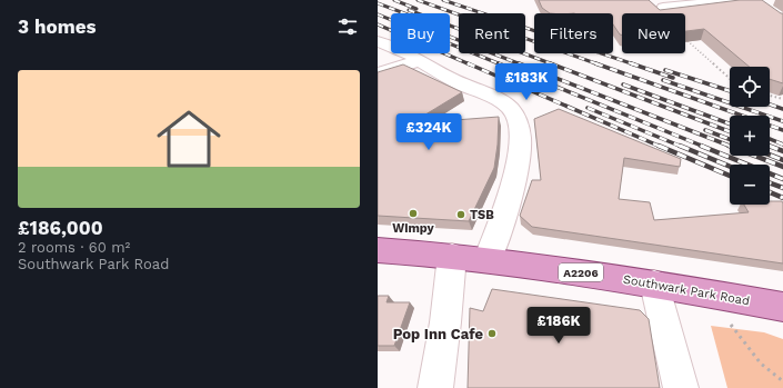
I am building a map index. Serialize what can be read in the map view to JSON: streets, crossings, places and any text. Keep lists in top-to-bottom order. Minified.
{"streets":{"main road":["A2206","Southwark Park Road"]},"places":["Wimpy","TSB","Pop Inn Cafe"],"page":{"heading":"3 homes","chip":["Buy","Rent","Filters","New"],"list":[{"name":"£186,000","note":"2 rooms · 60 m² · Southwark Park Road"}],"price":["£183K","£324K","£186K"],"map_buttons":["+","−"]}}
